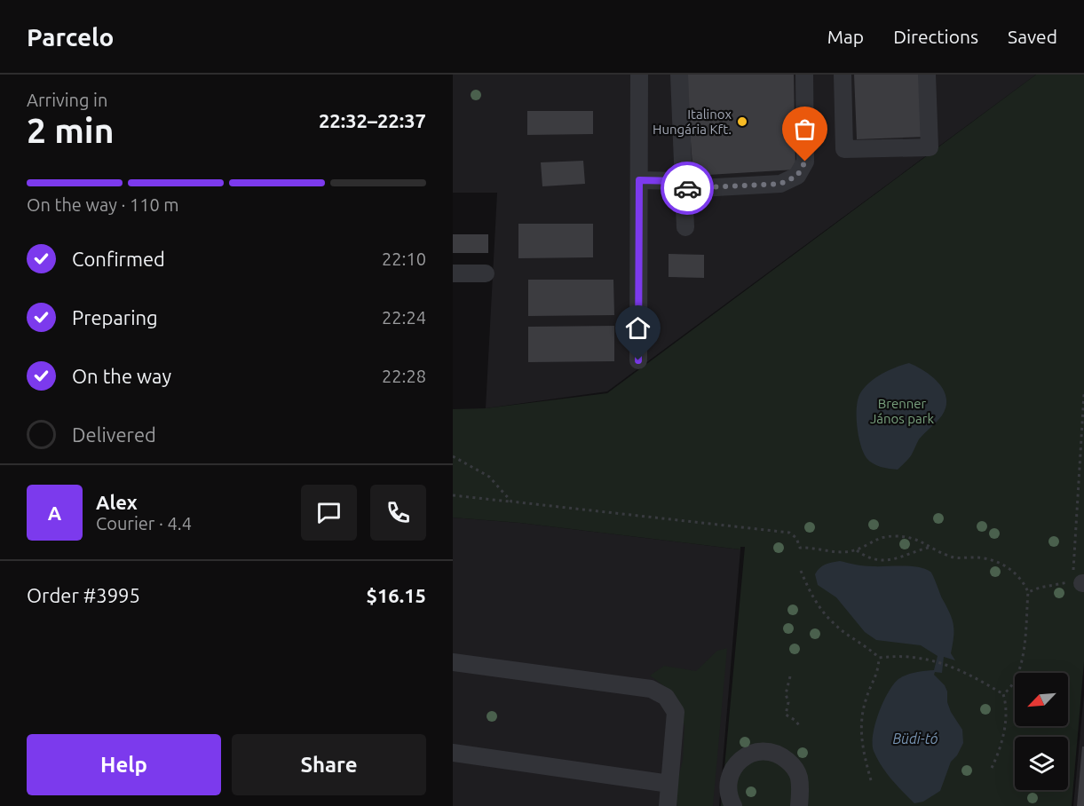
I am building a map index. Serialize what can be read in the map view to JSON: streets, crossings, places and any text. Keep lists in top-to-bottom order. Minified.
{"water":["Büdi-tó"],"parks":["Brenner János park"],"places":["Italinox Hungária Kft."],"north":"bottom left","page":{"header":"Parcelo","nav":["Map","Directions","Saved"],"heading":["2 min","Arriving in","22:32–22:37"],"panel":["Alex","Courier · 4.4","Order #3995","$16.15"],"bar":"On the way · 110 m","list":[["Confirmed","22:10"],["Preparing","22:24"],["On the way","22:28"],"Delivered"],"round":"A","buttons":["Help","Share"]}}
